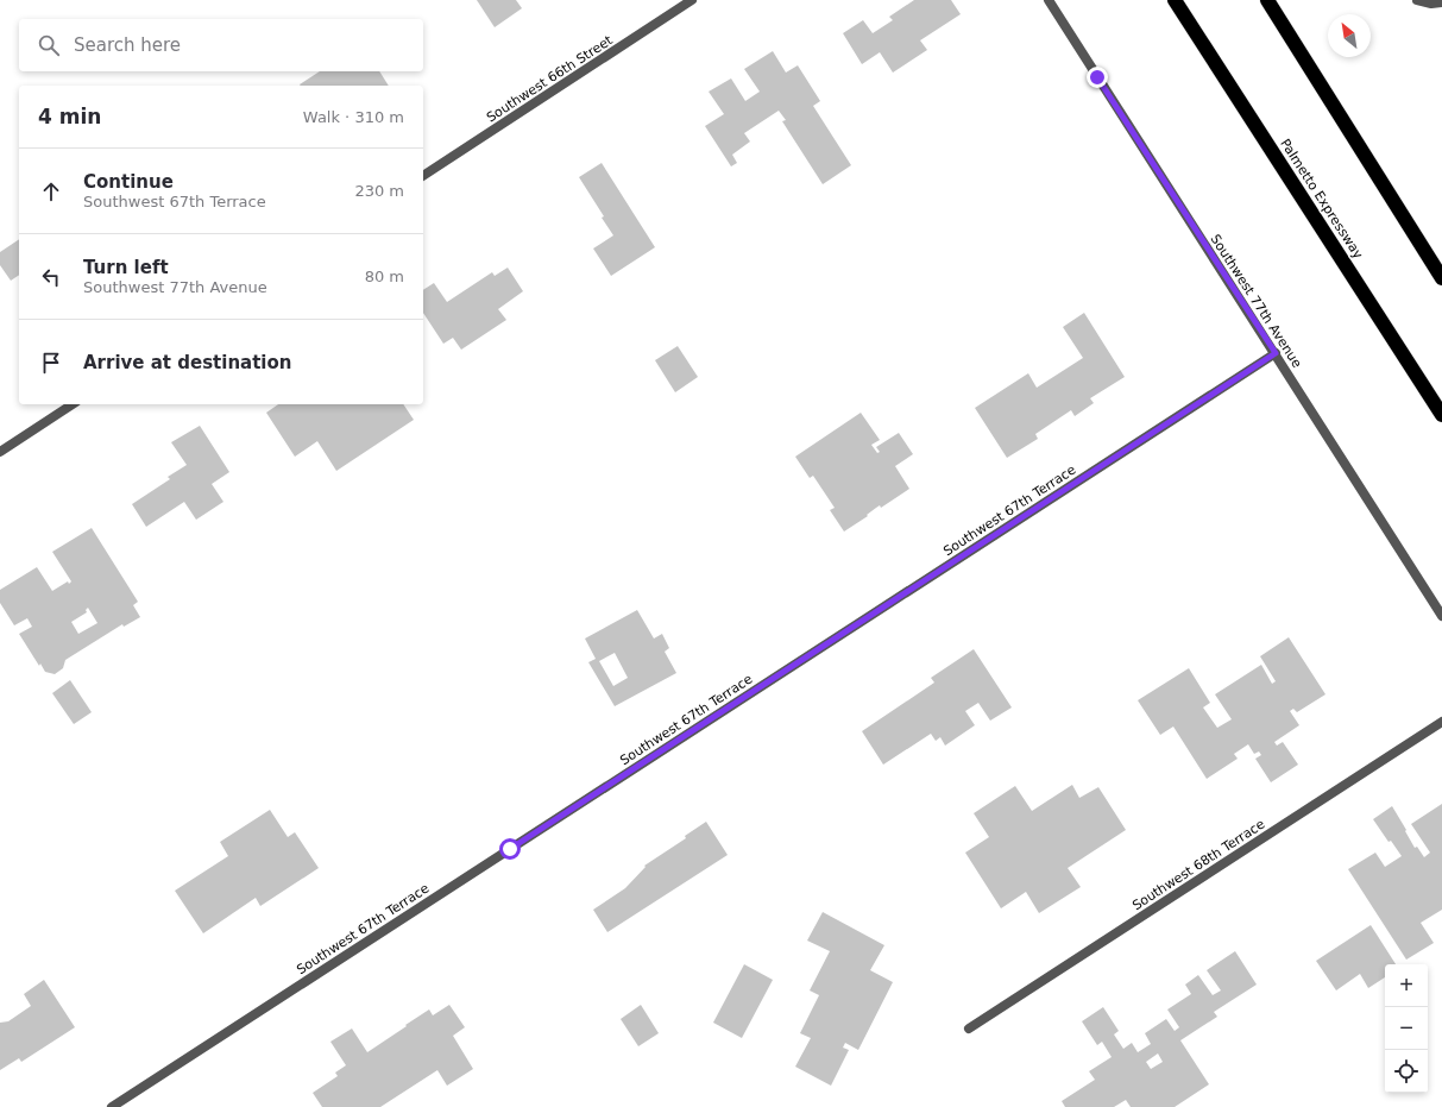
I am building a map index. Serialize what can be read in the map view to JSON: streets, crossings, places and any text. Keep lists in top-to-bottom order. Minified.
{"streets":{"highway":["Palmetto Expressway"],"street":["Southwest 66th Street","Southwest 77th Avenue","Southwest 67th Terrace","Southwest 68th Terrace"]},"crossings":[["Southwest 77th Avenue","Southwest 67th Terrace"]],"north":"top left","page":{"search":"Search here","heading":["4 min","Walk · 310 m"],"list":[["Continue","Southwest 67th Terrace","230 m"],["Turn left","Southwest 77th Avenue","80 m"],"Arrive at destination"],"map_buttons":["+","−"]}}
